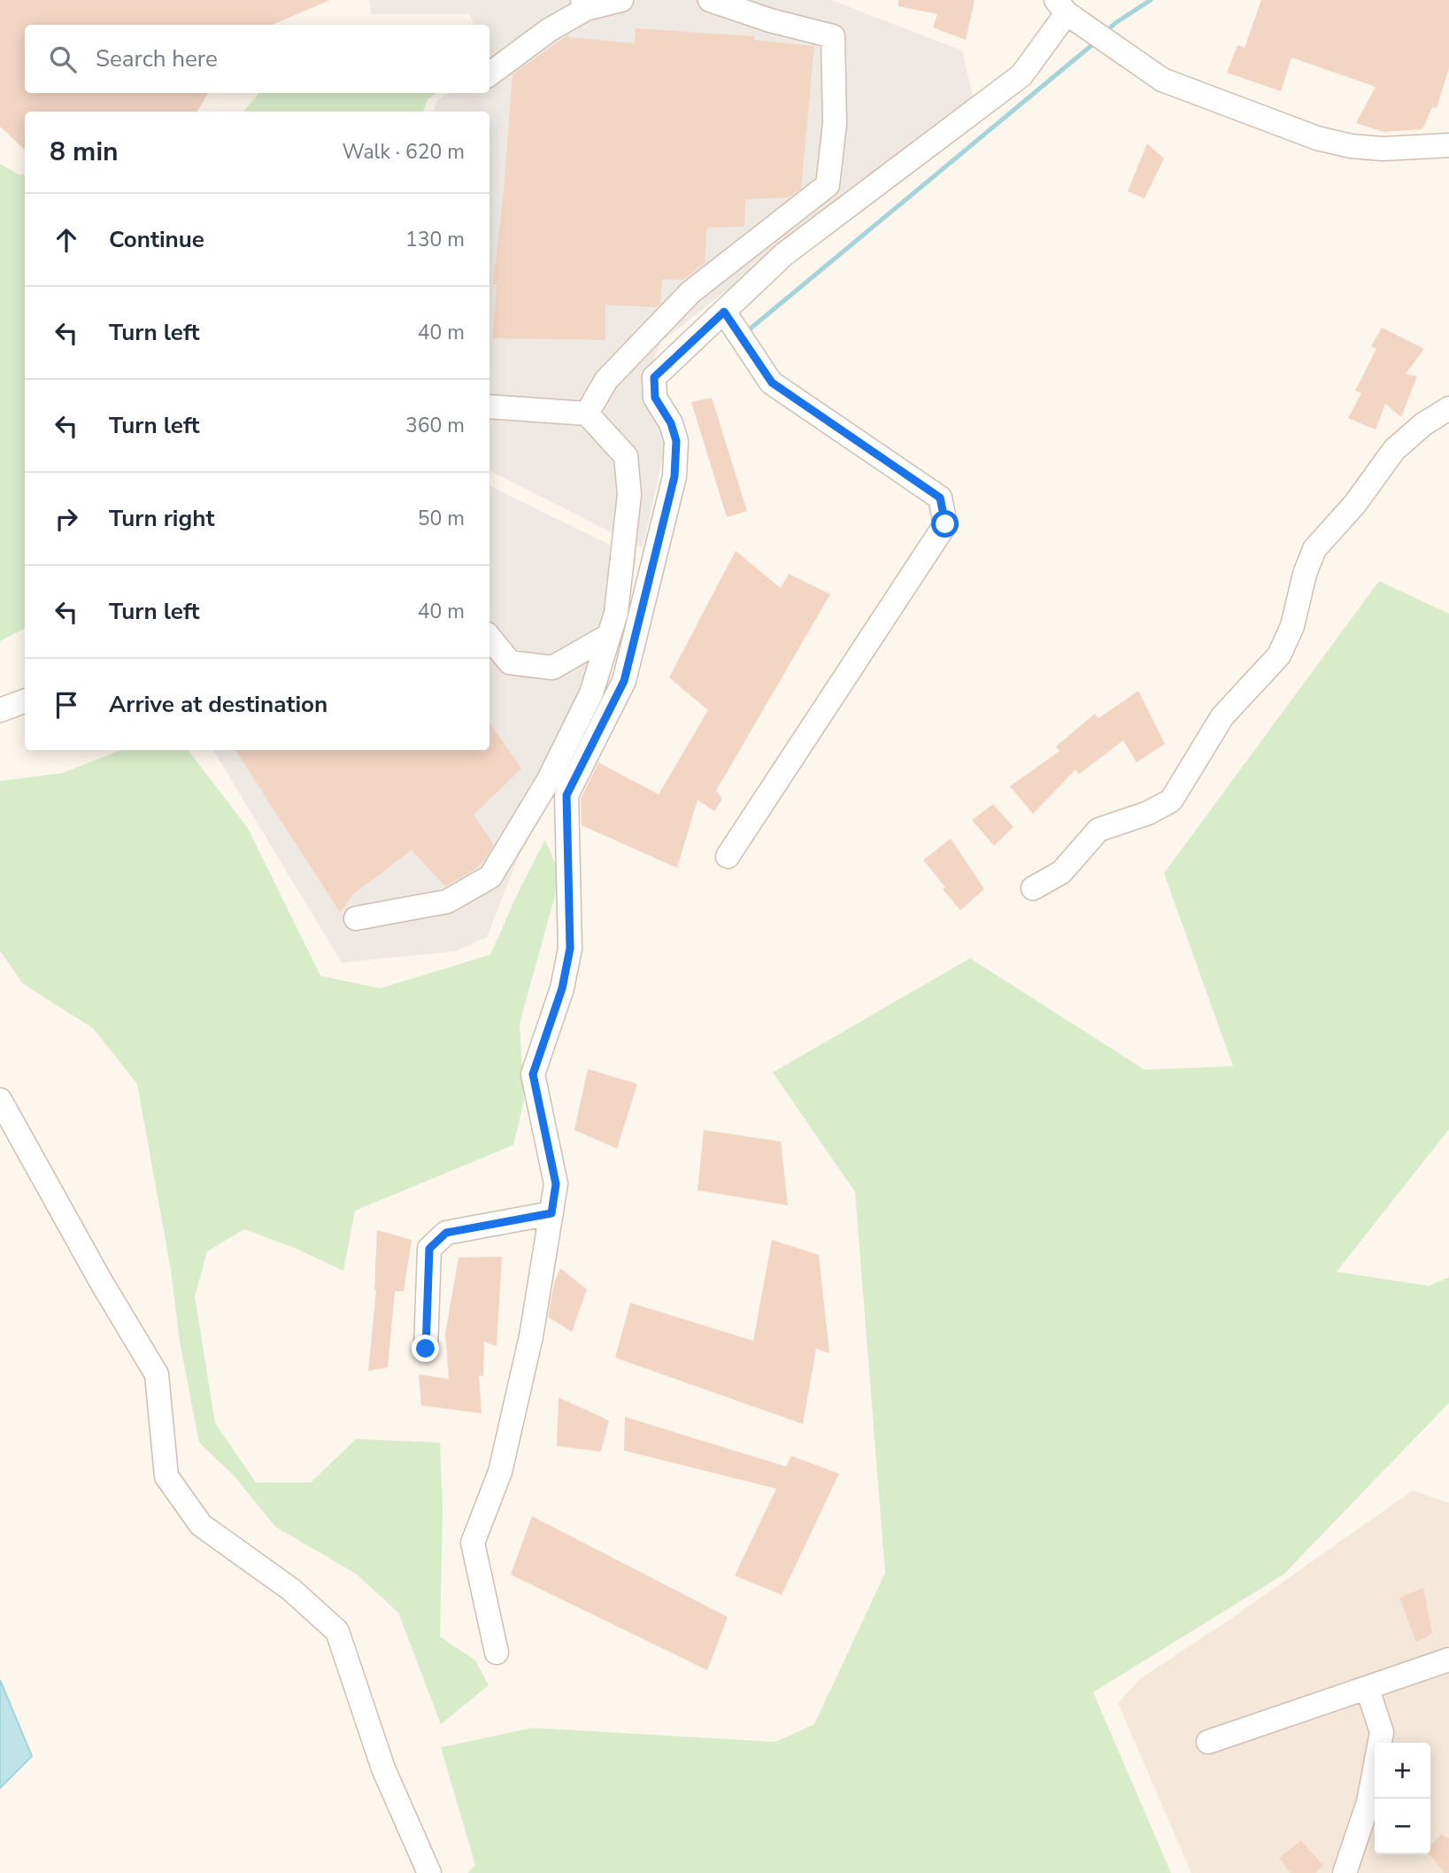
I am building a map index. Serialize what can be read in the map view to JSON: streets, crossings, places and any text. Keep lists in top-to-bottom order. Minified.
{"page":{"search":"Search here","heading":["8 min","Walk · 620 m"],"list":[["Continue","130 m"],["Turn left","40 m"],["Turn left","360 m"],["Turn right","50 m"],["Turn left","40 m"],"Arrive at destination"],"map_buttons":["+","−"]}}
